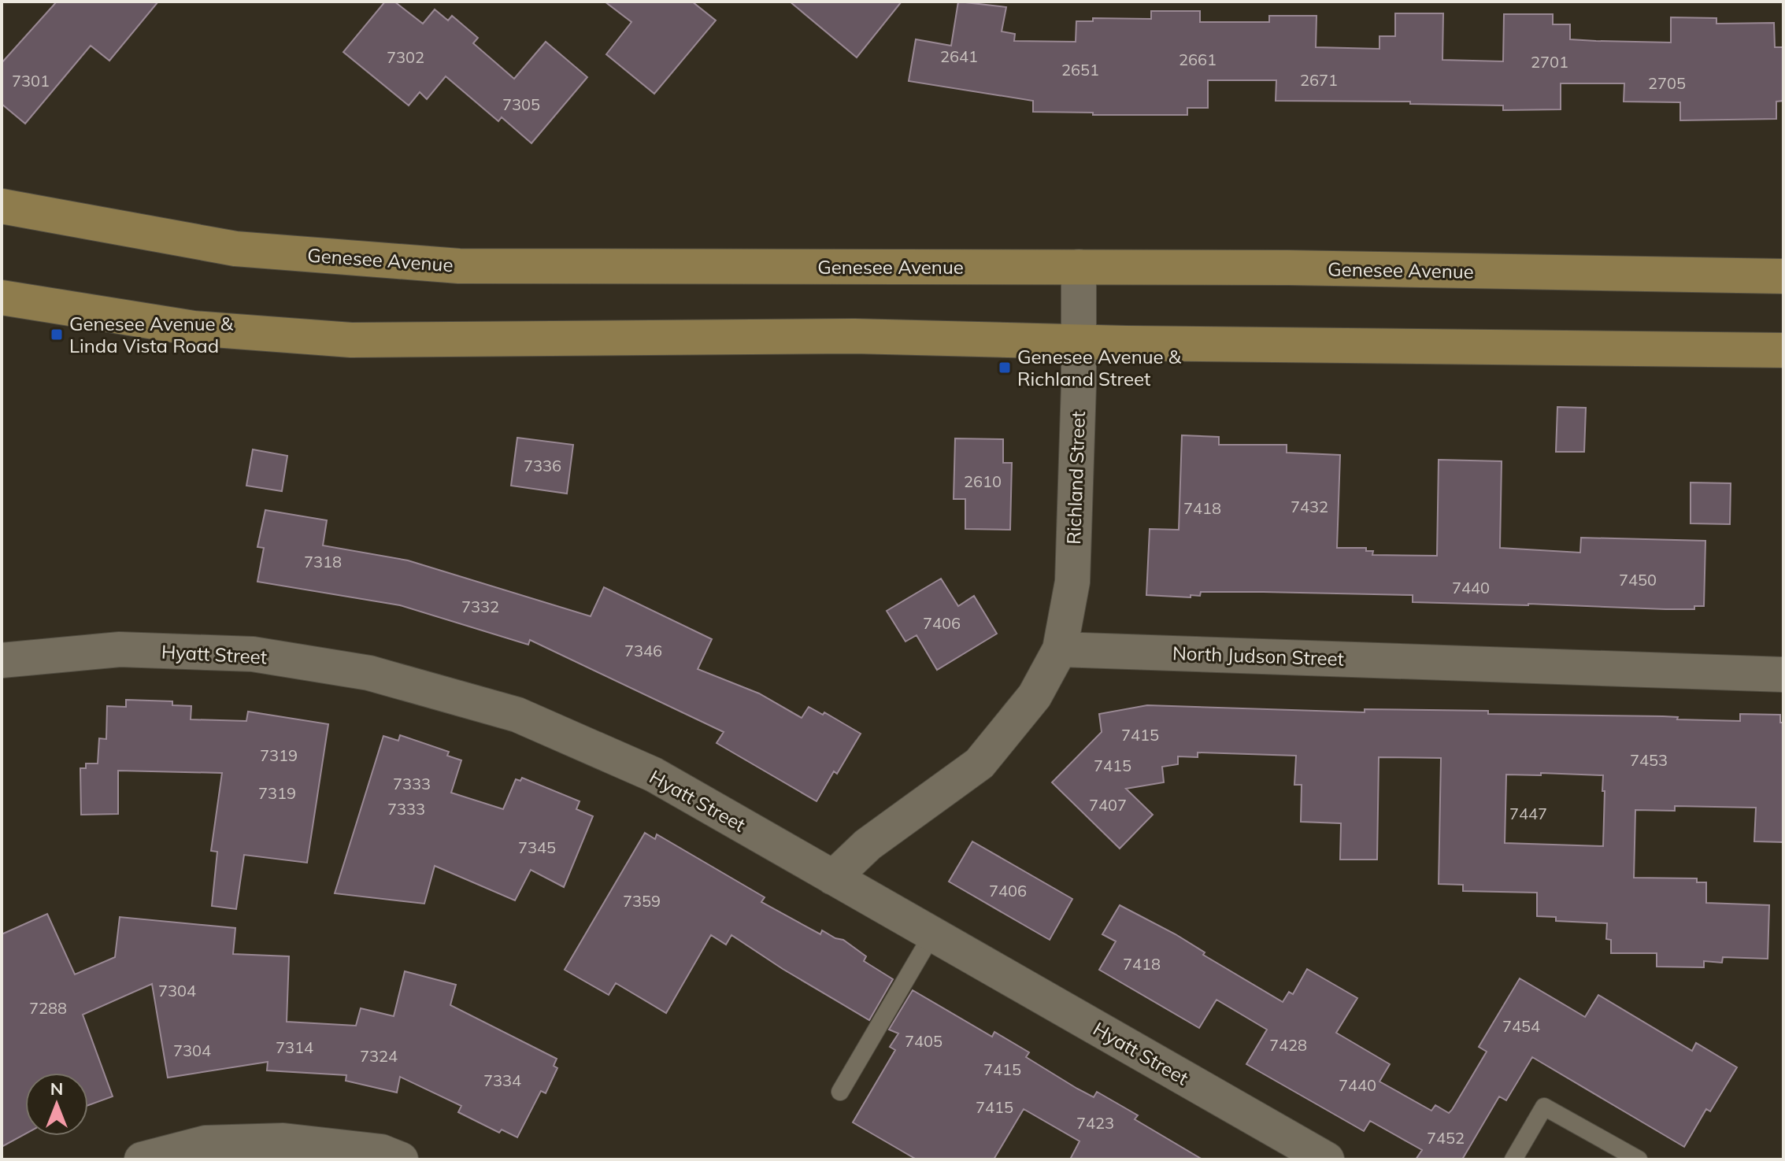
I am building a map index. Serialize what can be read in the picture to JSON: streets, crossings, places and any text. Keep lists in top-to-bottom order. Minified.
{"streets":{"main road":["Genesee Avenue"],"street":["Richland Street","Hyatt Street","North Judson Street"]},"crossings":[["Genesee Avenue","Richland Street"],["Richland Street","North Judson Street"]],"places":{"transit":["Genesee Avenue & Linda Vista Road","Genesee Avenue & Richland Street"]},"house_numbers":["2641","7302","2661","2701","2651","2671","7301","2705","7305","7336","2610","7432","7418","7318","7450","7440","7332","7406","7346","7415","7319","7453","7415","7333","7319","7407","7333","7447","7345","7406","7359","7418","7304","7288","7454","7405","7428","7314","7304","7324","7415","7334","7440","7415","7423","7452"],"north":"top"}
